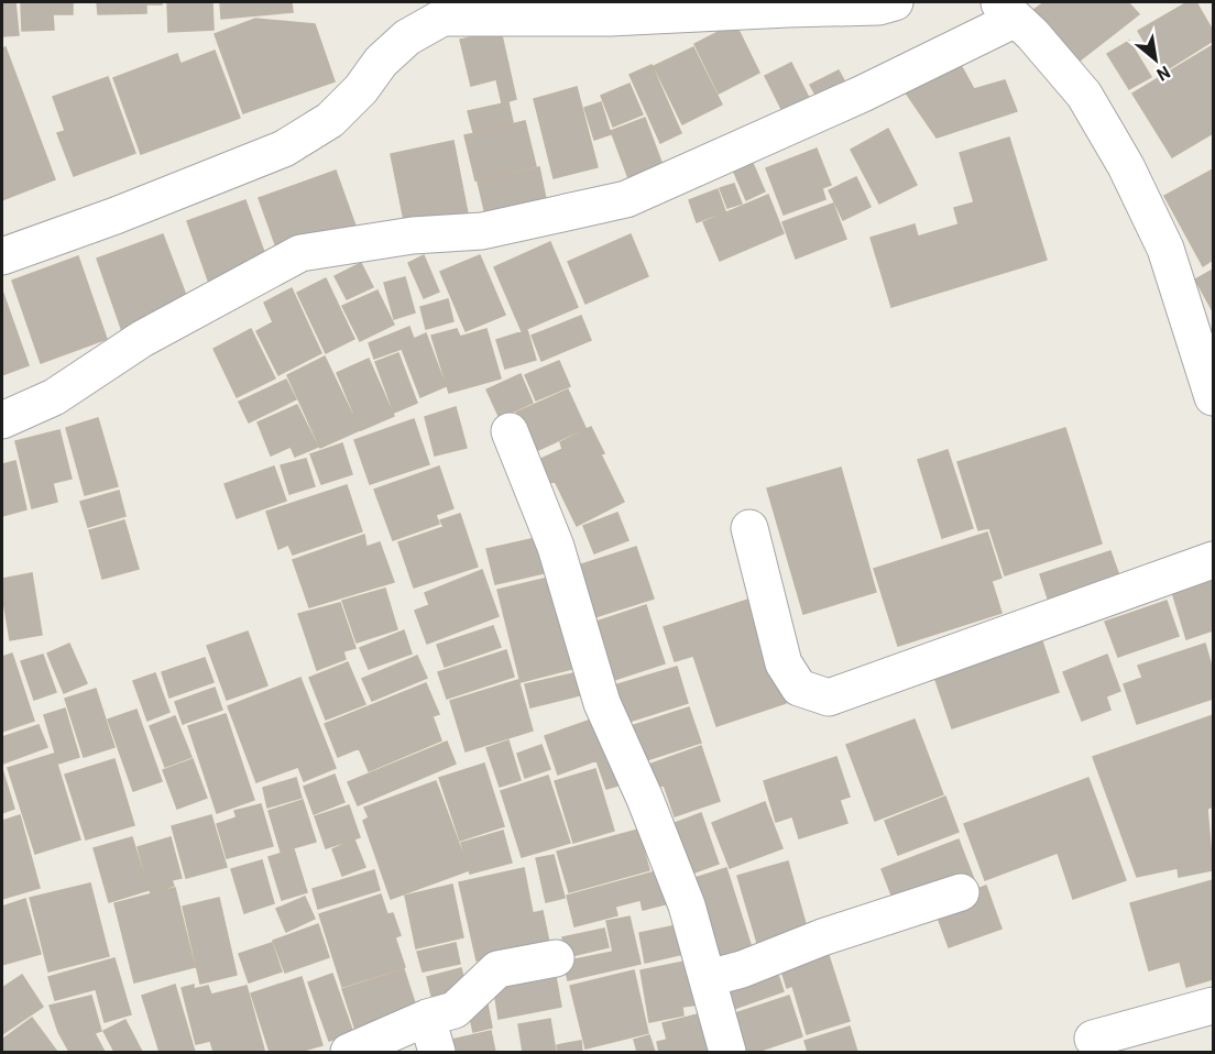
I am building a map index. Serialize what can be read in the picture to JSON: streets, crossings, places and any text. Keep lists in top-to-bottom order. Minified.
{"north":"bottom right"}
